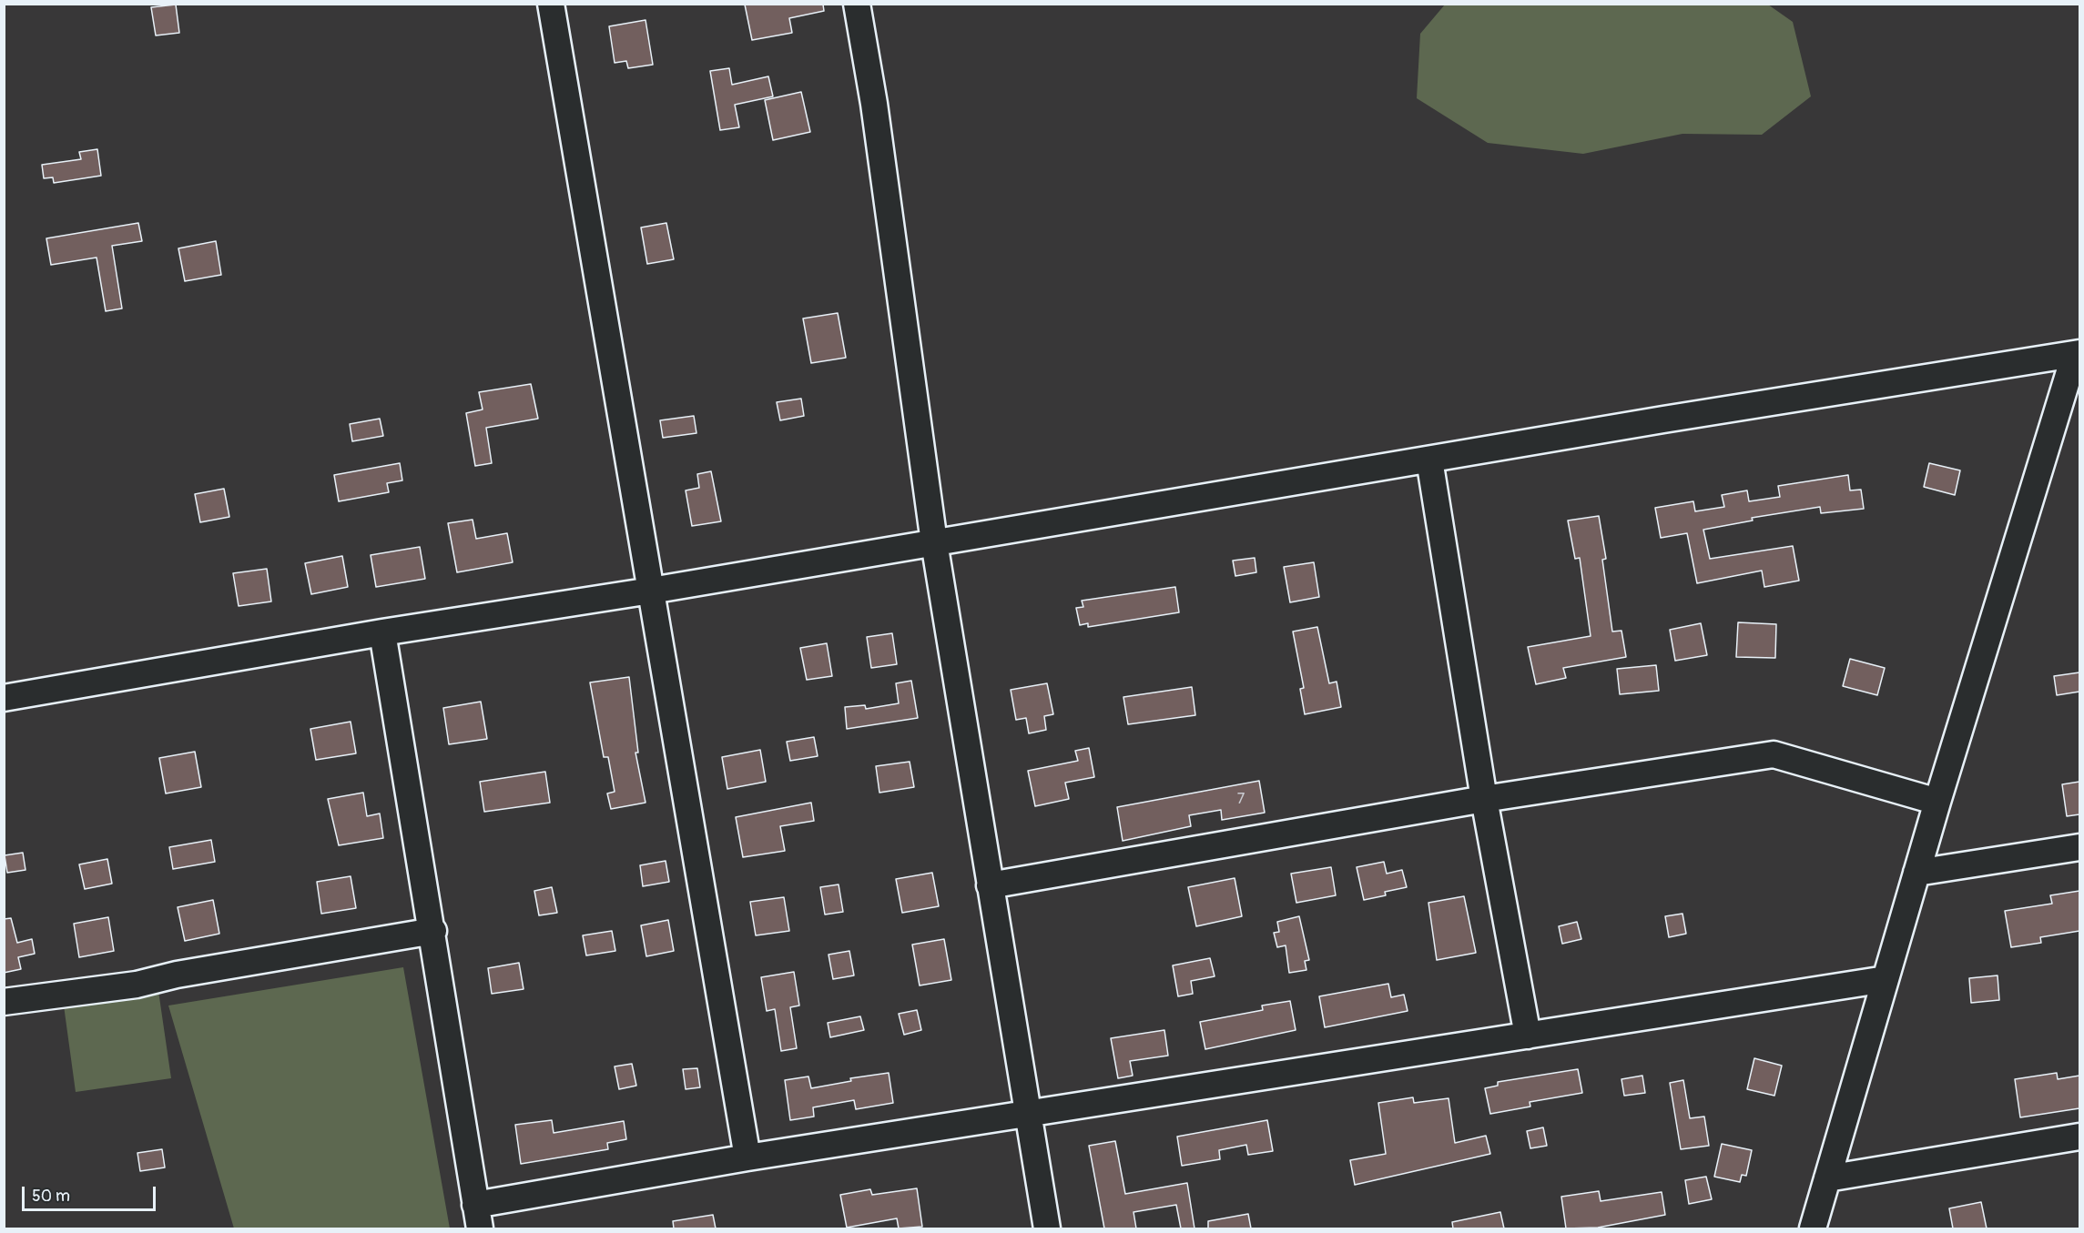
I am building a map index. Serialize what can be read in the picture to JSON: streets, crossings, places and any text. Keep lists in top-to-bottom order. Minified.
{"house_numbers":["7"],"scale_bar":"50 m"}
